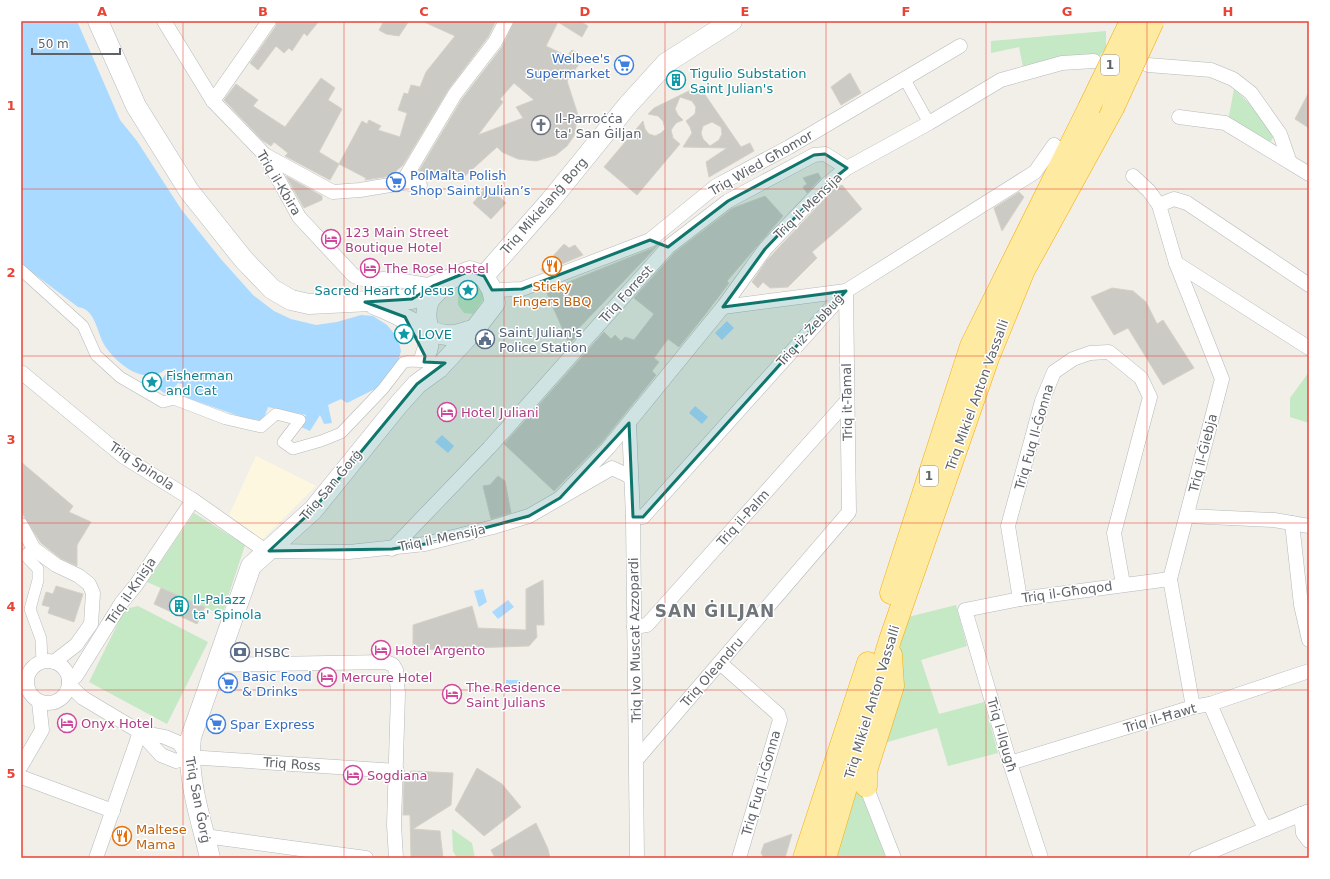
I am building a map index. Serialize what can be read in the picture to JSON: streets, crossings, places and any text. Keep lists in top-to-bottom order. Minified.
{"streets":{"highway":["1","Triq Mikiel Anton Vassalli"],"main road":["Triq Mikielanġ Borg","Triq San Ġorġ"],"street":["Triq Wied Għomor","Triq il-Kbira","Triq il-Mensija","Triq Forrest","Triq iż-Żebbuġ","Triq it-Tamal","Triq Fuq Il-Ǵonna","Triq il-Ǵiebja","Triq Spinola","Triq il-Palm","Triq il-Knisja","Triq il-Għoqod","Triq Ivo Muscat Azzopardi","Triq Oleandru","Triq il-Ħawt","Triq l-Ilqugħ","Triq Ross","Triq Fuq il-Ġonna"]},"crossings":[["Triq Wied Għomor","Triq il-Kbira"],["Triq Wied Għomor","Triq Mikielanġ Borg"],["Triq il-Kbira","Triq Mikielanġ Borg"],["Triq il-Mensija","Triq Forrest"],["Triq il-Mensija","Triq Spinola"],["Triq il-Mensija","Triq San Ġorġ"],["Triq il-Mensija","Triq Ivo Muscat Azzopardi"],["Triq iż-Żebbuġ","Triq it-Tamal"],["Triq iż-Żebbuġ","Triq Ivo Muscat Azzopardi"],["Triq it-Tamal","Triq il-Palm"],["Triq it-Tamal","Triq Oleandru"],["Triq Fuq Il-Ǵonna","Triq il-Għoqod"],["Triq il-Ǵiebja","Triq il-Għoqod"],["Triq il-Ǵiebja","Triq il-Ħawt"],["Triq Spinola","Triq San Ġorġ"],["Triq Spinola","Triq il-Knisja"],["Triq San Ġorġ","Triq Ross"],["Triq il-Palm","Triq Ivo Muscat Azzopardi"],["Triq il-Għoqod","Triq l-Ilqugħ"],["Triq Ivo Muscat Azzopardi","Triq Oleandru"],["Triq Oleandru","Triq Fuq il-Ġonna"],["Triq il-Ħawt","Triq l-Ilqugħ"]],"districts":["SAN ĠILJAN"],"places":{"supermarket":["Welbee's Supermarket","PolMalta Polish Shop Saint Julian’s","Basic Food & Drinks","Spar Express"],"building":["Tigulio Substation Saint Julian's","Il-Palazz ta' Spinola"],"church":["Il-Parroċċa ta' San Ġiljan"],"hotel":["123 Main Street Boutique Hotel","The Rose Hostel","Hotel Juliani","Hotel Argento","Mercure Hotel","The Residence Saint Julians","Onyx Hotel","Sogdiana"],"restaurant":["Sticky Fingers BBQ","Maltese Mama"],"place":["Sacred Heart of Jesus","LOVE","Fisherman and Cat"],"public building":["Saint Julian's Police Station"],"bank":["HSBC"]},"scale_bar":"50 m","grid":{"columns":["A","B","C","D","E","F","G","H"],"rows":["1","2","3","4","5"]}}
